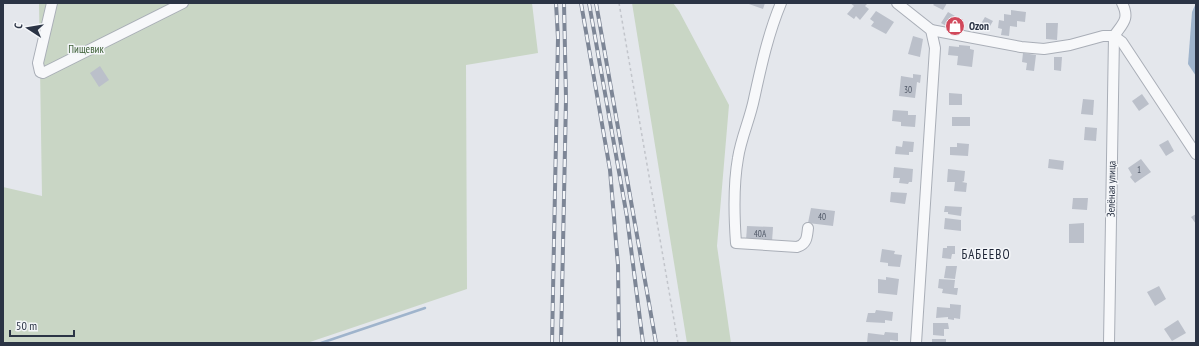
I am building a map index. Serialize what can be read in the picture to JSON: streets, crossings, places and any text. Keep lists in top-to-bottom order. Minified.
{"streets":{"street":["Зелёная улица"]},"districts":["БАБЕЕВО"],"parks":["Пищевик"],"places":{"shop":["Ozon"]},"house_numbers":["30","1","40","40А"],"scale_bar":"50 m","north":"left"}
